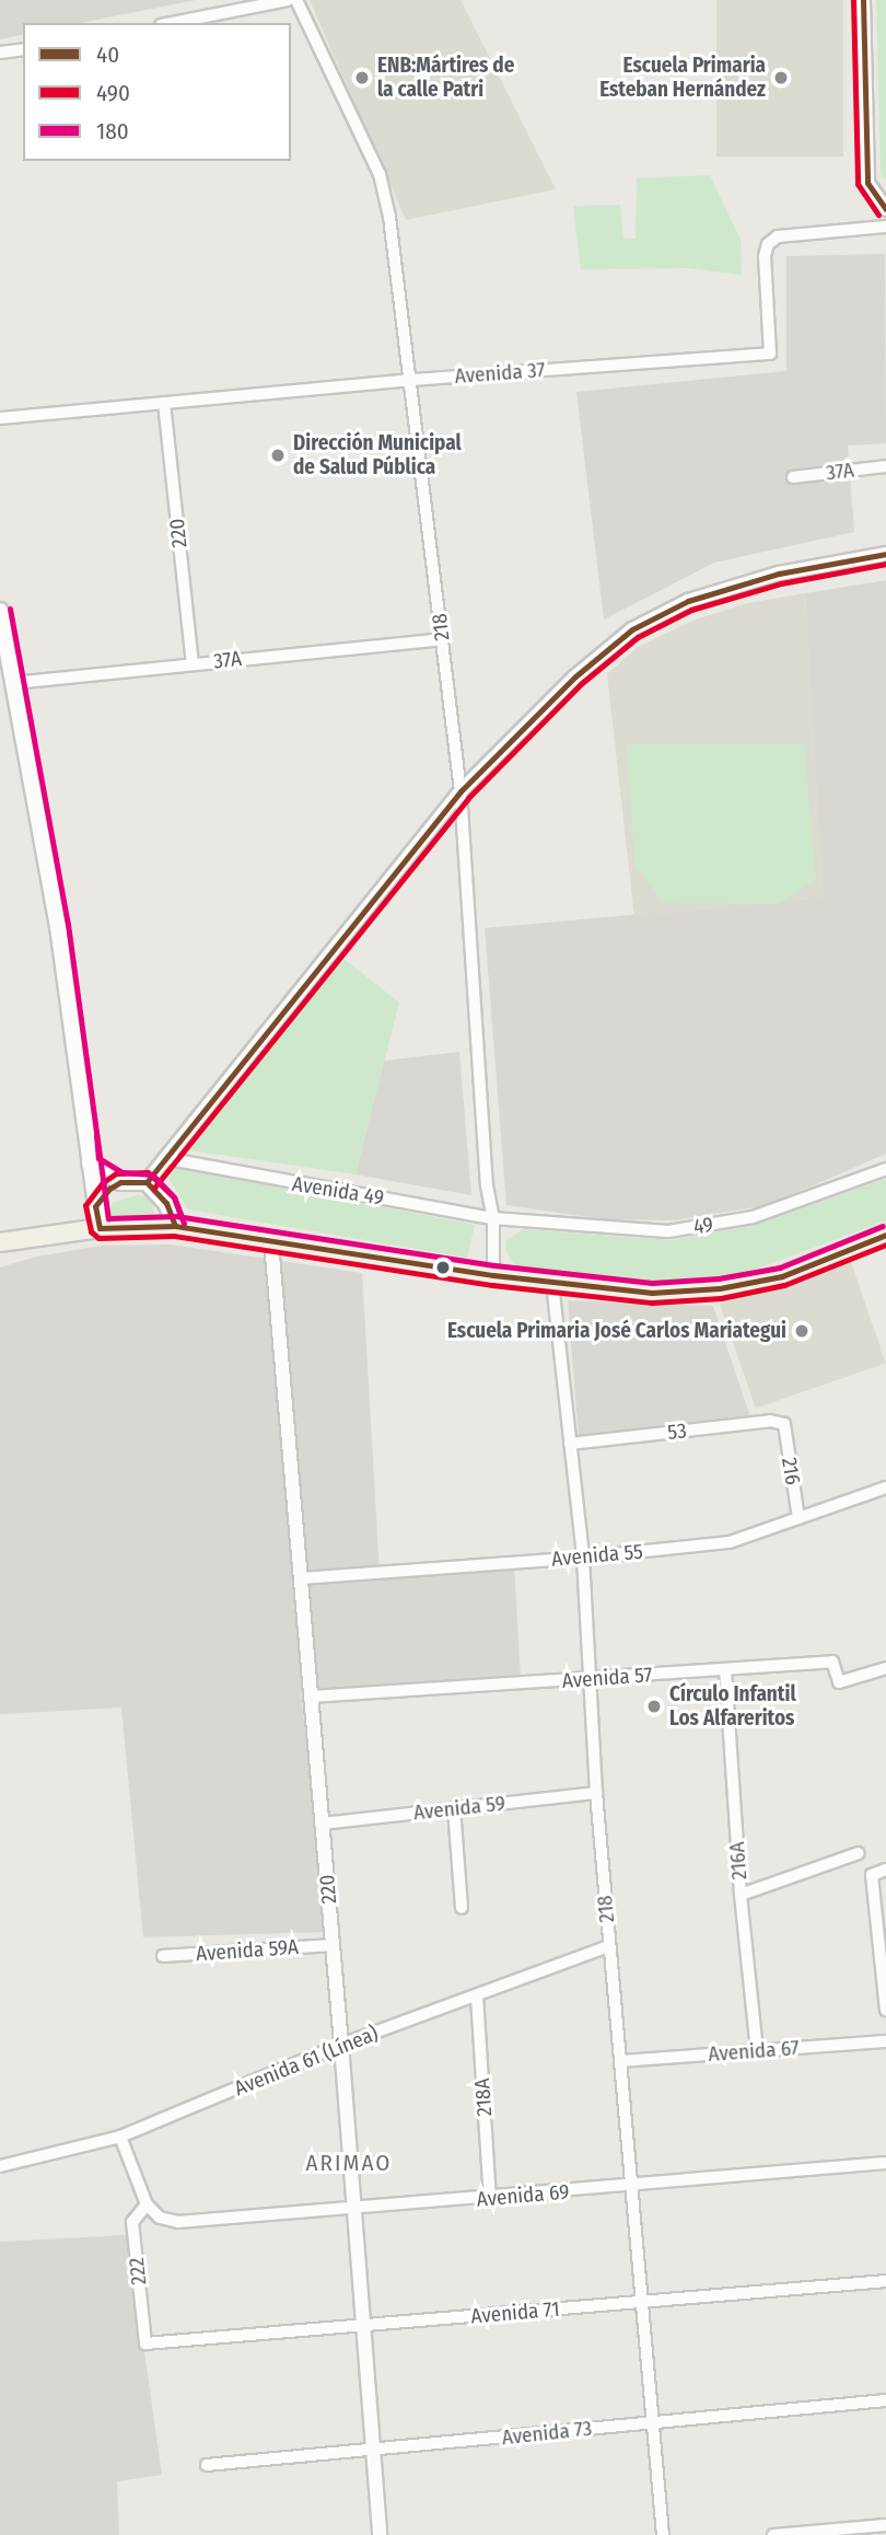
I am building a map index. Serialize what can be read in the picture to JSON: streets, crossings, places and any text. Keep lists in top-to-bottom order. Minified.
{"streets":{"street":["Avenida 37","37A","220","218","Avenida 49","49","53","216","Avenida 55","Avenida 57","Avenida 59","216A","Avenida 59A","Avenida 67","Avenida 61 (Línea)","218A","Avenida 69","222","Avenida 71","Avenida 73"]},"crossings":[["Avenida 37","220"],["Avenida 37","218"],["37A","220"],["37A","218"],["220","Avenida 55"],["220","Avenida 57"],["220","Avenida 59"],["220","Avenida 59A"],["220","Avenida 61 (Línea)"],["220","Avenida 69"],["220","Avenida 71"],["220","Avenida 73"],["218","Avenida 49"],["218","53"],["218","Avenida 55"],["218","Avenida 57"],["218","Avenida 59"],["218","Avenida 67"],["218","Avenida 61 (Línea)"],["218","Avenida 69"],["218","Avenida 71"],["218","Avenida 73"],["Avenida 49","49"],["53","216"],["216","Avenida 55"],["Avenida 57","216A"],["216A","Avenida 67"],["Avenida 61 (Línea)","218A"],["218A","Avenida 69"],["Avenida 69","222"],["222","Avenida 71"]],"districts":["ARIMAO"],"places":["ENB:Mártires de la calle Patri","Escuela Primaria Esteban Hernández","Dirección Municipal de Salud Pública","Escuela Primaria José Carlos Mariategui","Círculo Infantil Los Alfareritos"],"lines":["transit line 40","transit line 490","transit line 180"],"legend":["40","490","180"]}
